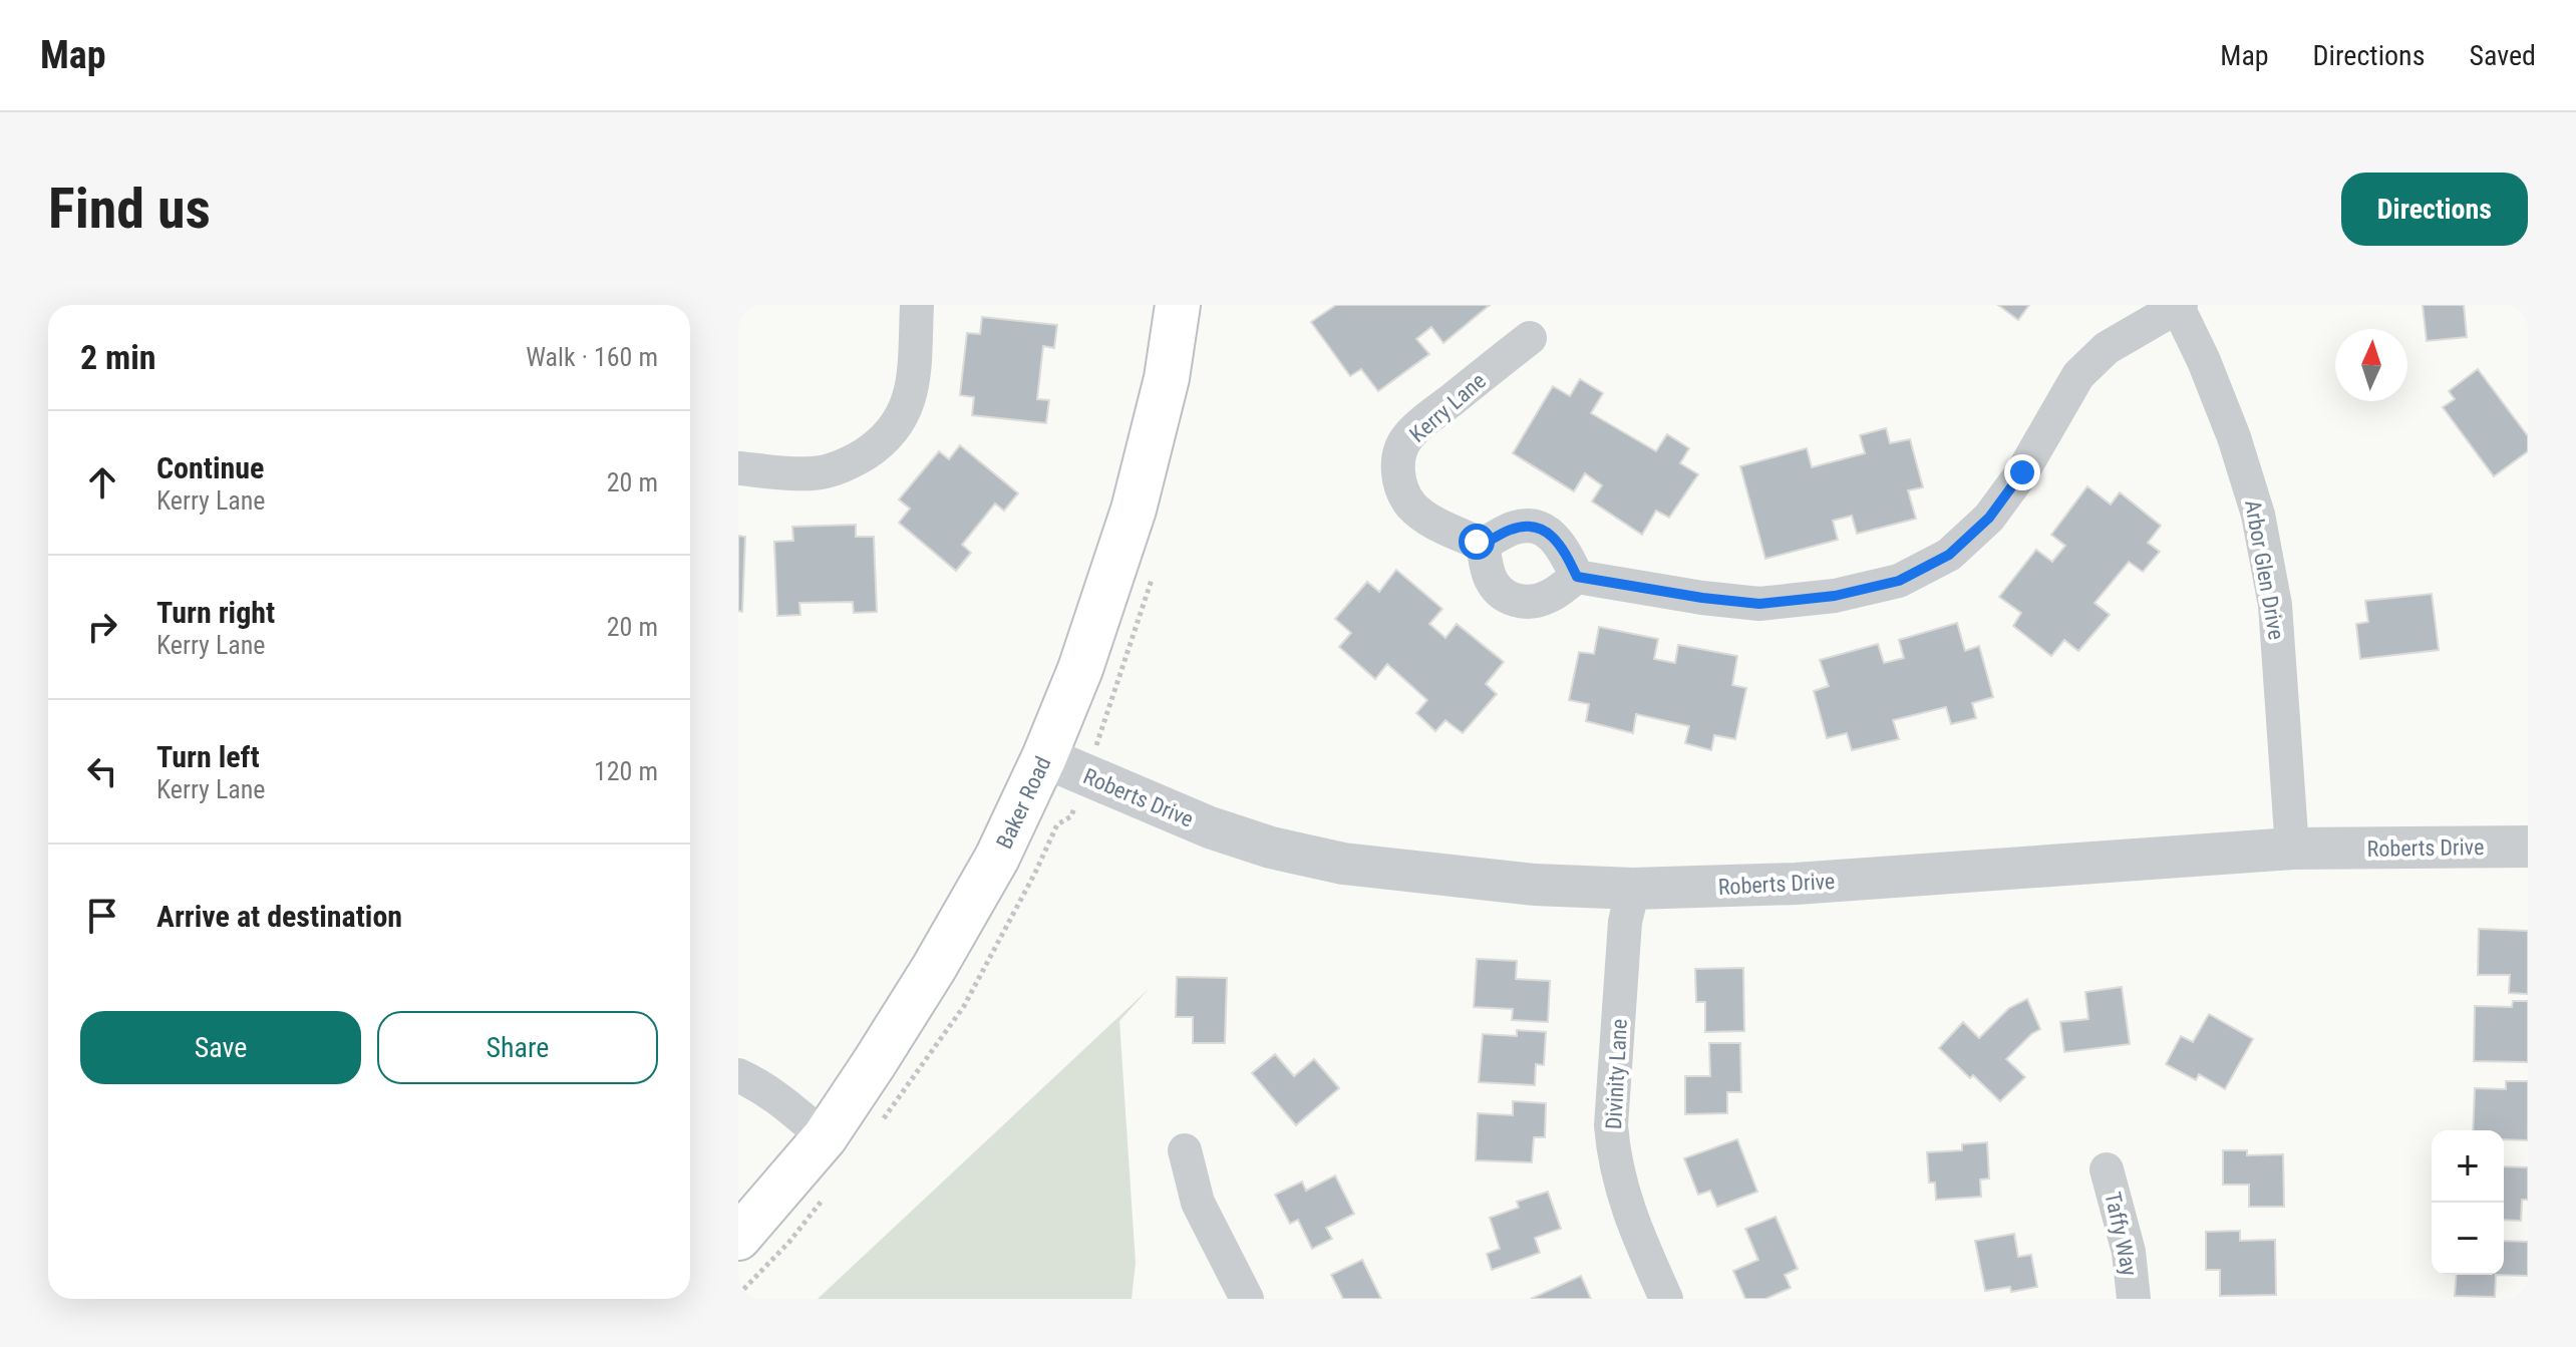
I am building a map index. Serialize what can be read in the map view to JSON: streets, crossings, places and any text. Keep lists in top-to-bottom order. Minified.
{"streets":{"main road":["Baker Road"],"street":["Kerry Lane","Arbor Glen Drive","Roberts Drive","Divinity Lane","Taffy Way"]},"crossings":[["Arbor Glen Drive","Roberts Drive"],["Roberts Drive","Baker Road"],["Roberts Drive","Divinity Lane"]],"north":"top","page":{"header":"Map","nav":["Map","Directions","Saved"],"buttons":["Directions",["Save","Share"]],"title":"Find us","heading":["2 min","Walk · 160 m"],"list":[["Continue","Kerry Lane","20 m"],["Turn right","Kerry Lane","20 m"],["Turn left","Kerry Lane","120 m"],"Arrive at destination"],"map_buttons":["+","−"]}}
